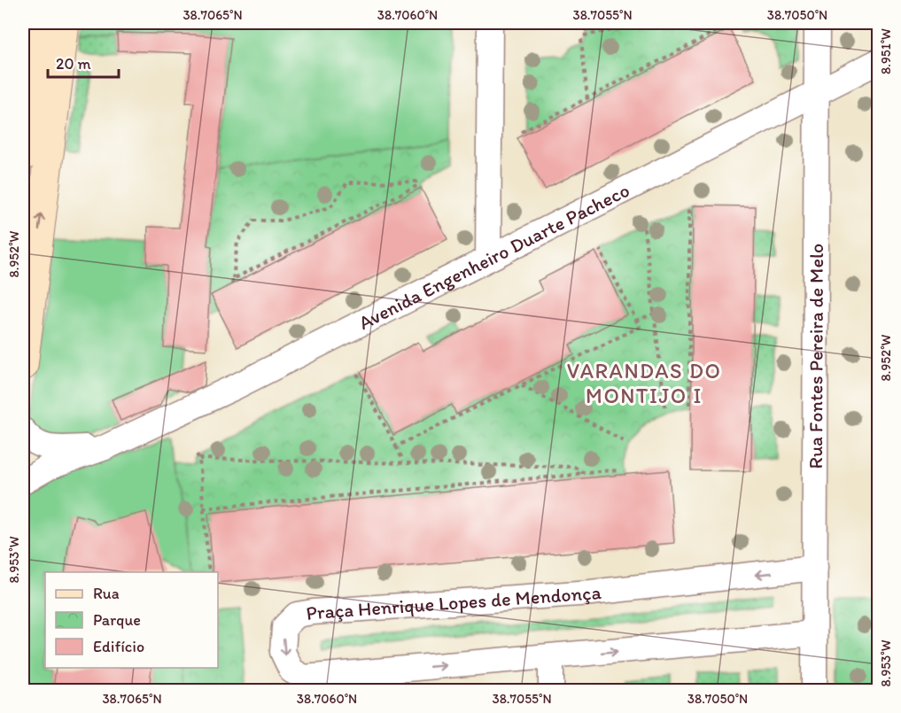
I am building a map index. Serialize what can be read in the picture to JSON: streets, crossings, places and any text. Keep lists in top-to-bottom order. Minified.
{"streets":{"street":["Avenida Engenheiro Duarte Pacheco","Rua Fontes Pereira de Melo","Praça Henrique Lopes de Mendonça"]},"crossings":[["Avenida Engenheiro Duarte Pacheco","Rua Fontes Pereira de Melo"],["Rua Fontes Pereira de Melo","Praça Henrique Lopes de Mendonça"]],"districts":["VARANDAS DO MONTIJO I"],"legend":["Rua","Parque","Edifício"],"scale_bar":"20 m","coordinates":["38.7065°N","38.7060°N","38.7055°N","38.7050°N","8.951°W","8.952°W","8.953°W"]}
